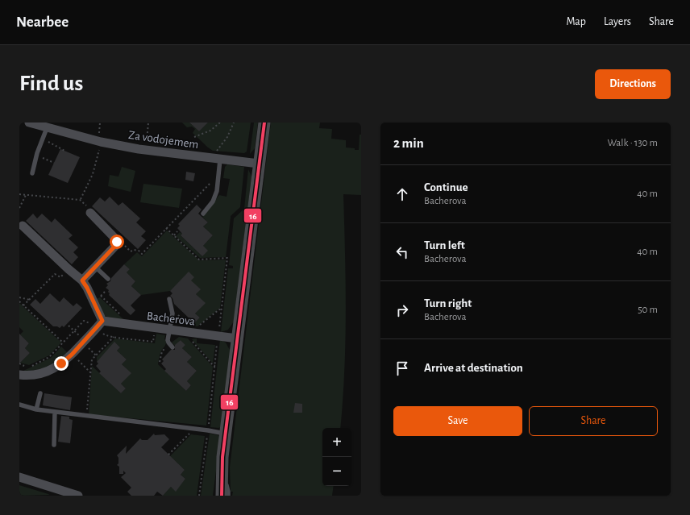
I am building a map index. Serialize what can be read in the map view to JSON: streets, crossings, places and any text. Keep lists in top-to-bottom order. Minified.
{"streets":{"street":["Za vodojemem","Bacherova"]},"lines":["transit line 16"],"page":{"header":"Nearbee","nav":["Map","Layers","Share"],"buttons":["Directions",["Save","Share"]],"title":"Find us","heading":["2 min","Walk · 130 m"],"list":[["Continue","Bacherova","40 m"],["Turn left","Bacherova","40 m"],["Turn right","Bacherova","50 m"],"Arrive at destination"],"map_buttons":["+","−"]}}
